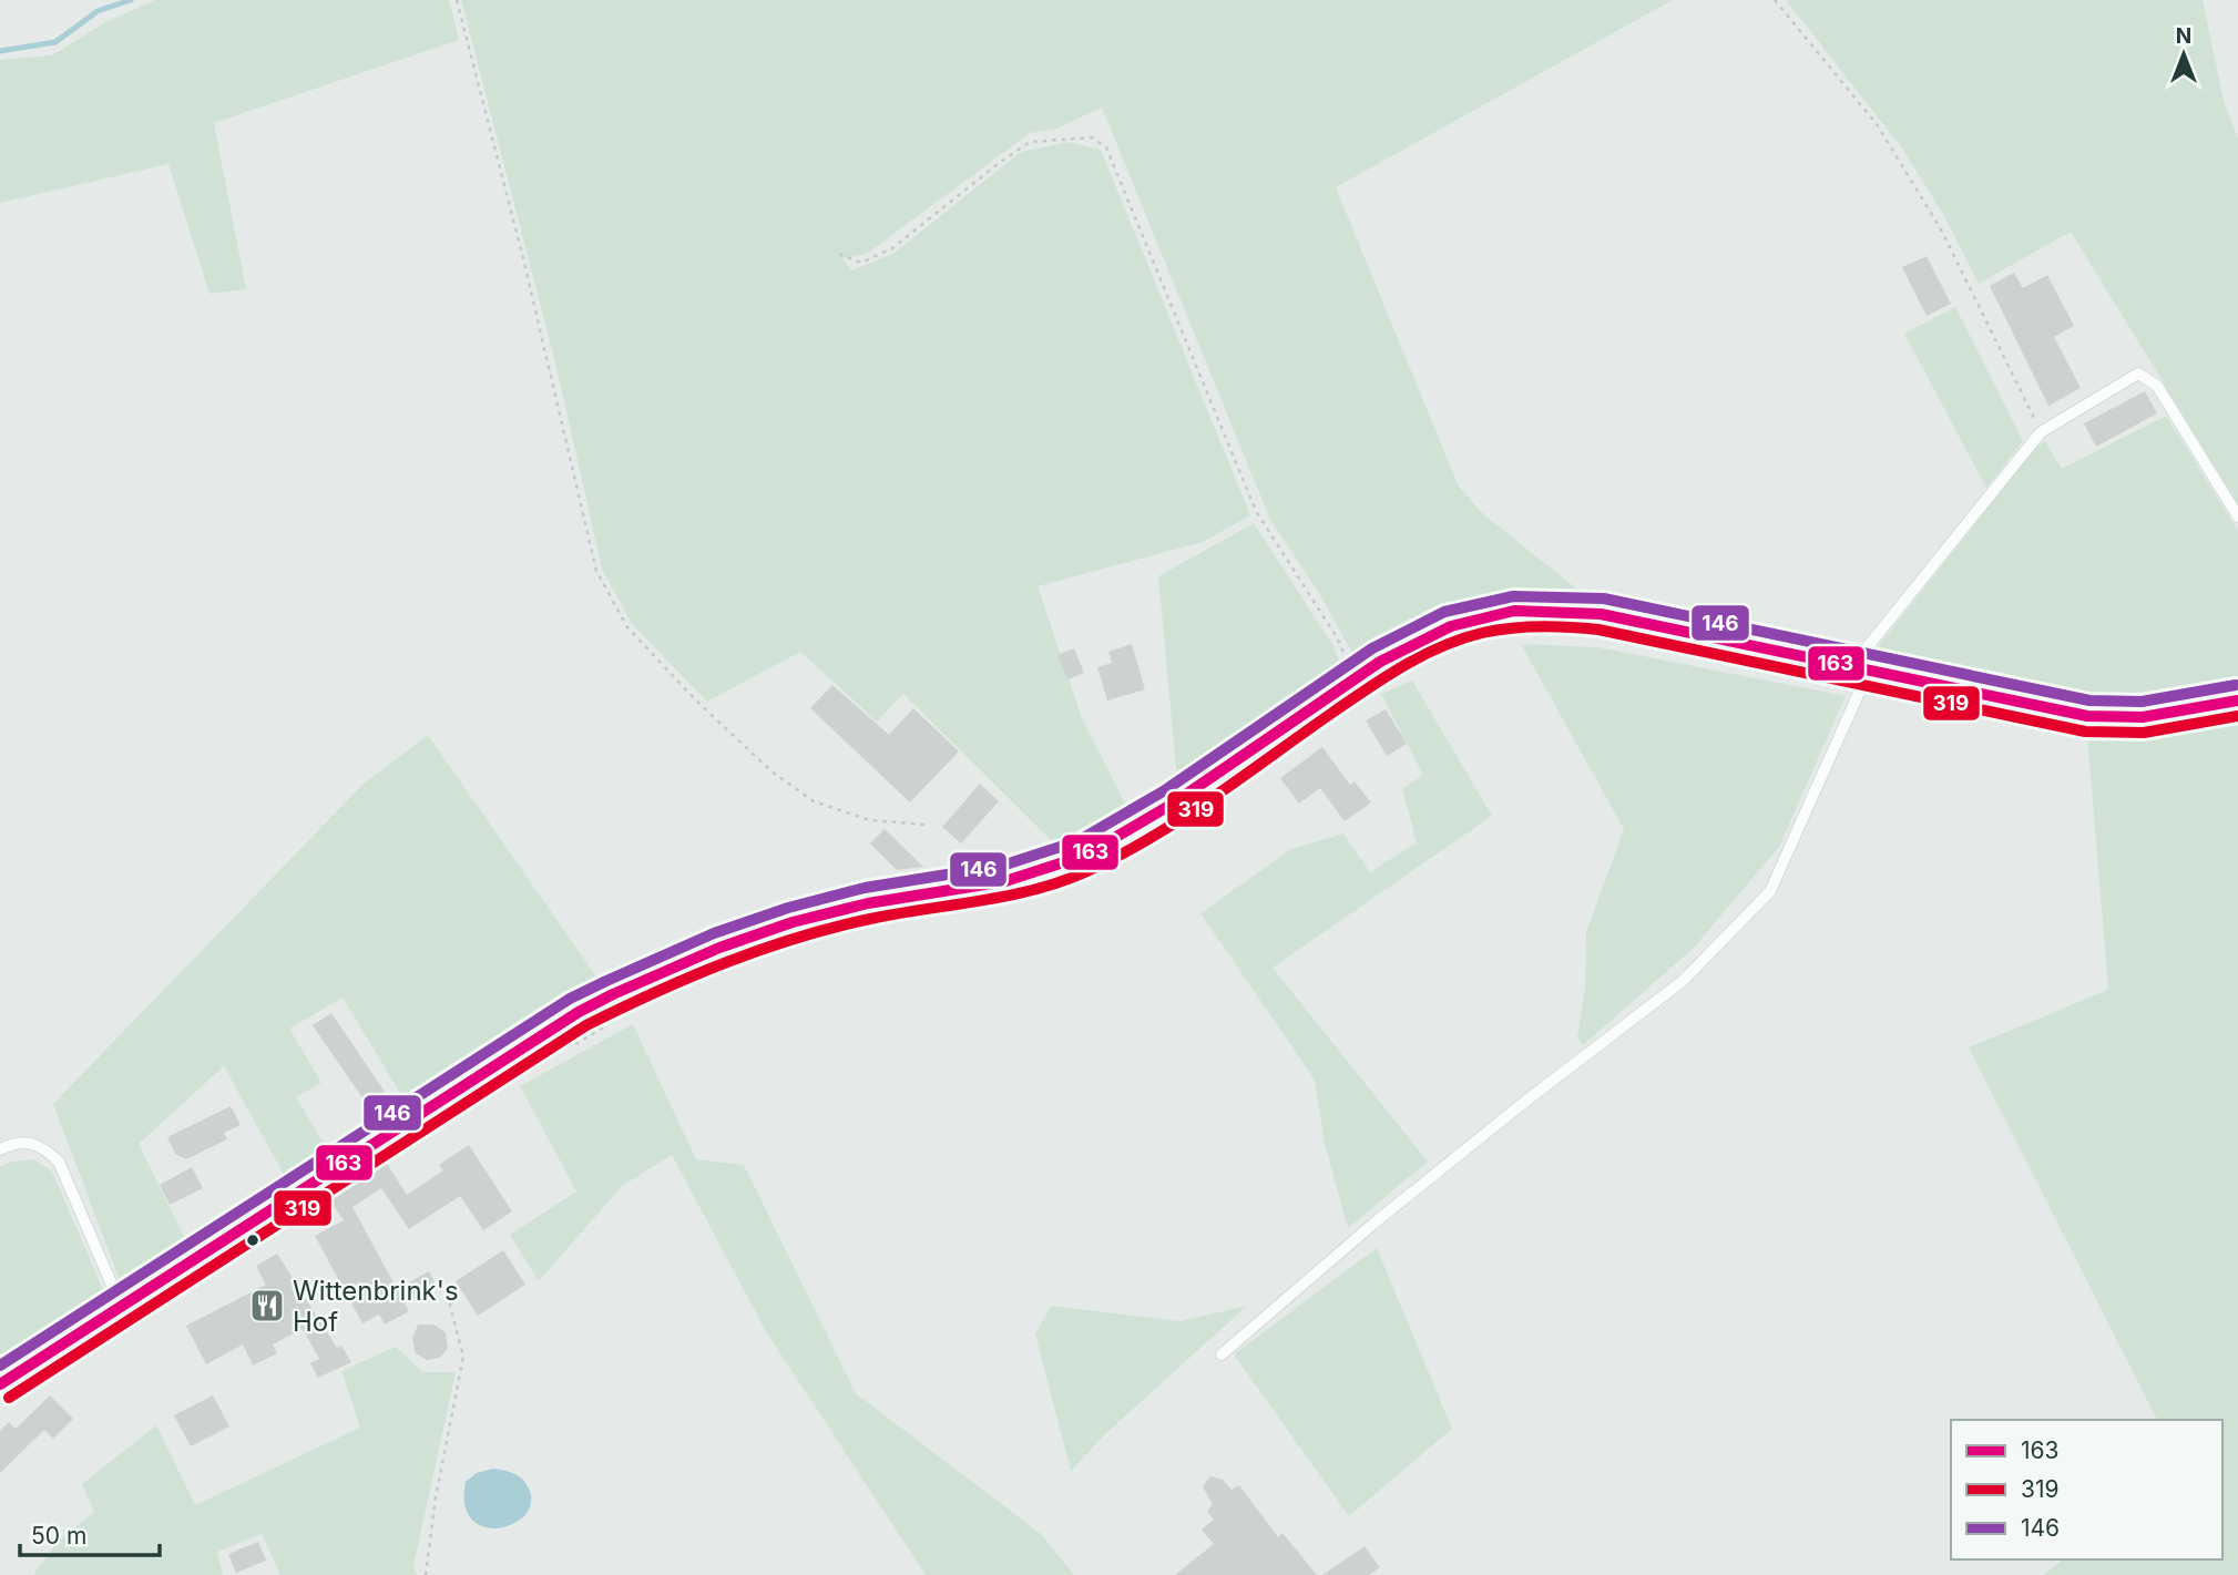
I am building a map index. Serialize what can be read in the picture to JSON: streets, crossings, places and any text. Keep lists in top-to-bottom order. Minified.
{"places":{"restaurant":["Wittenbrink's Hof"]},"lines":["transit line 146","transit line 163","transit line 319"],"legend":["163","319","146"],"scale_bar":"50 m","north":"top"}
